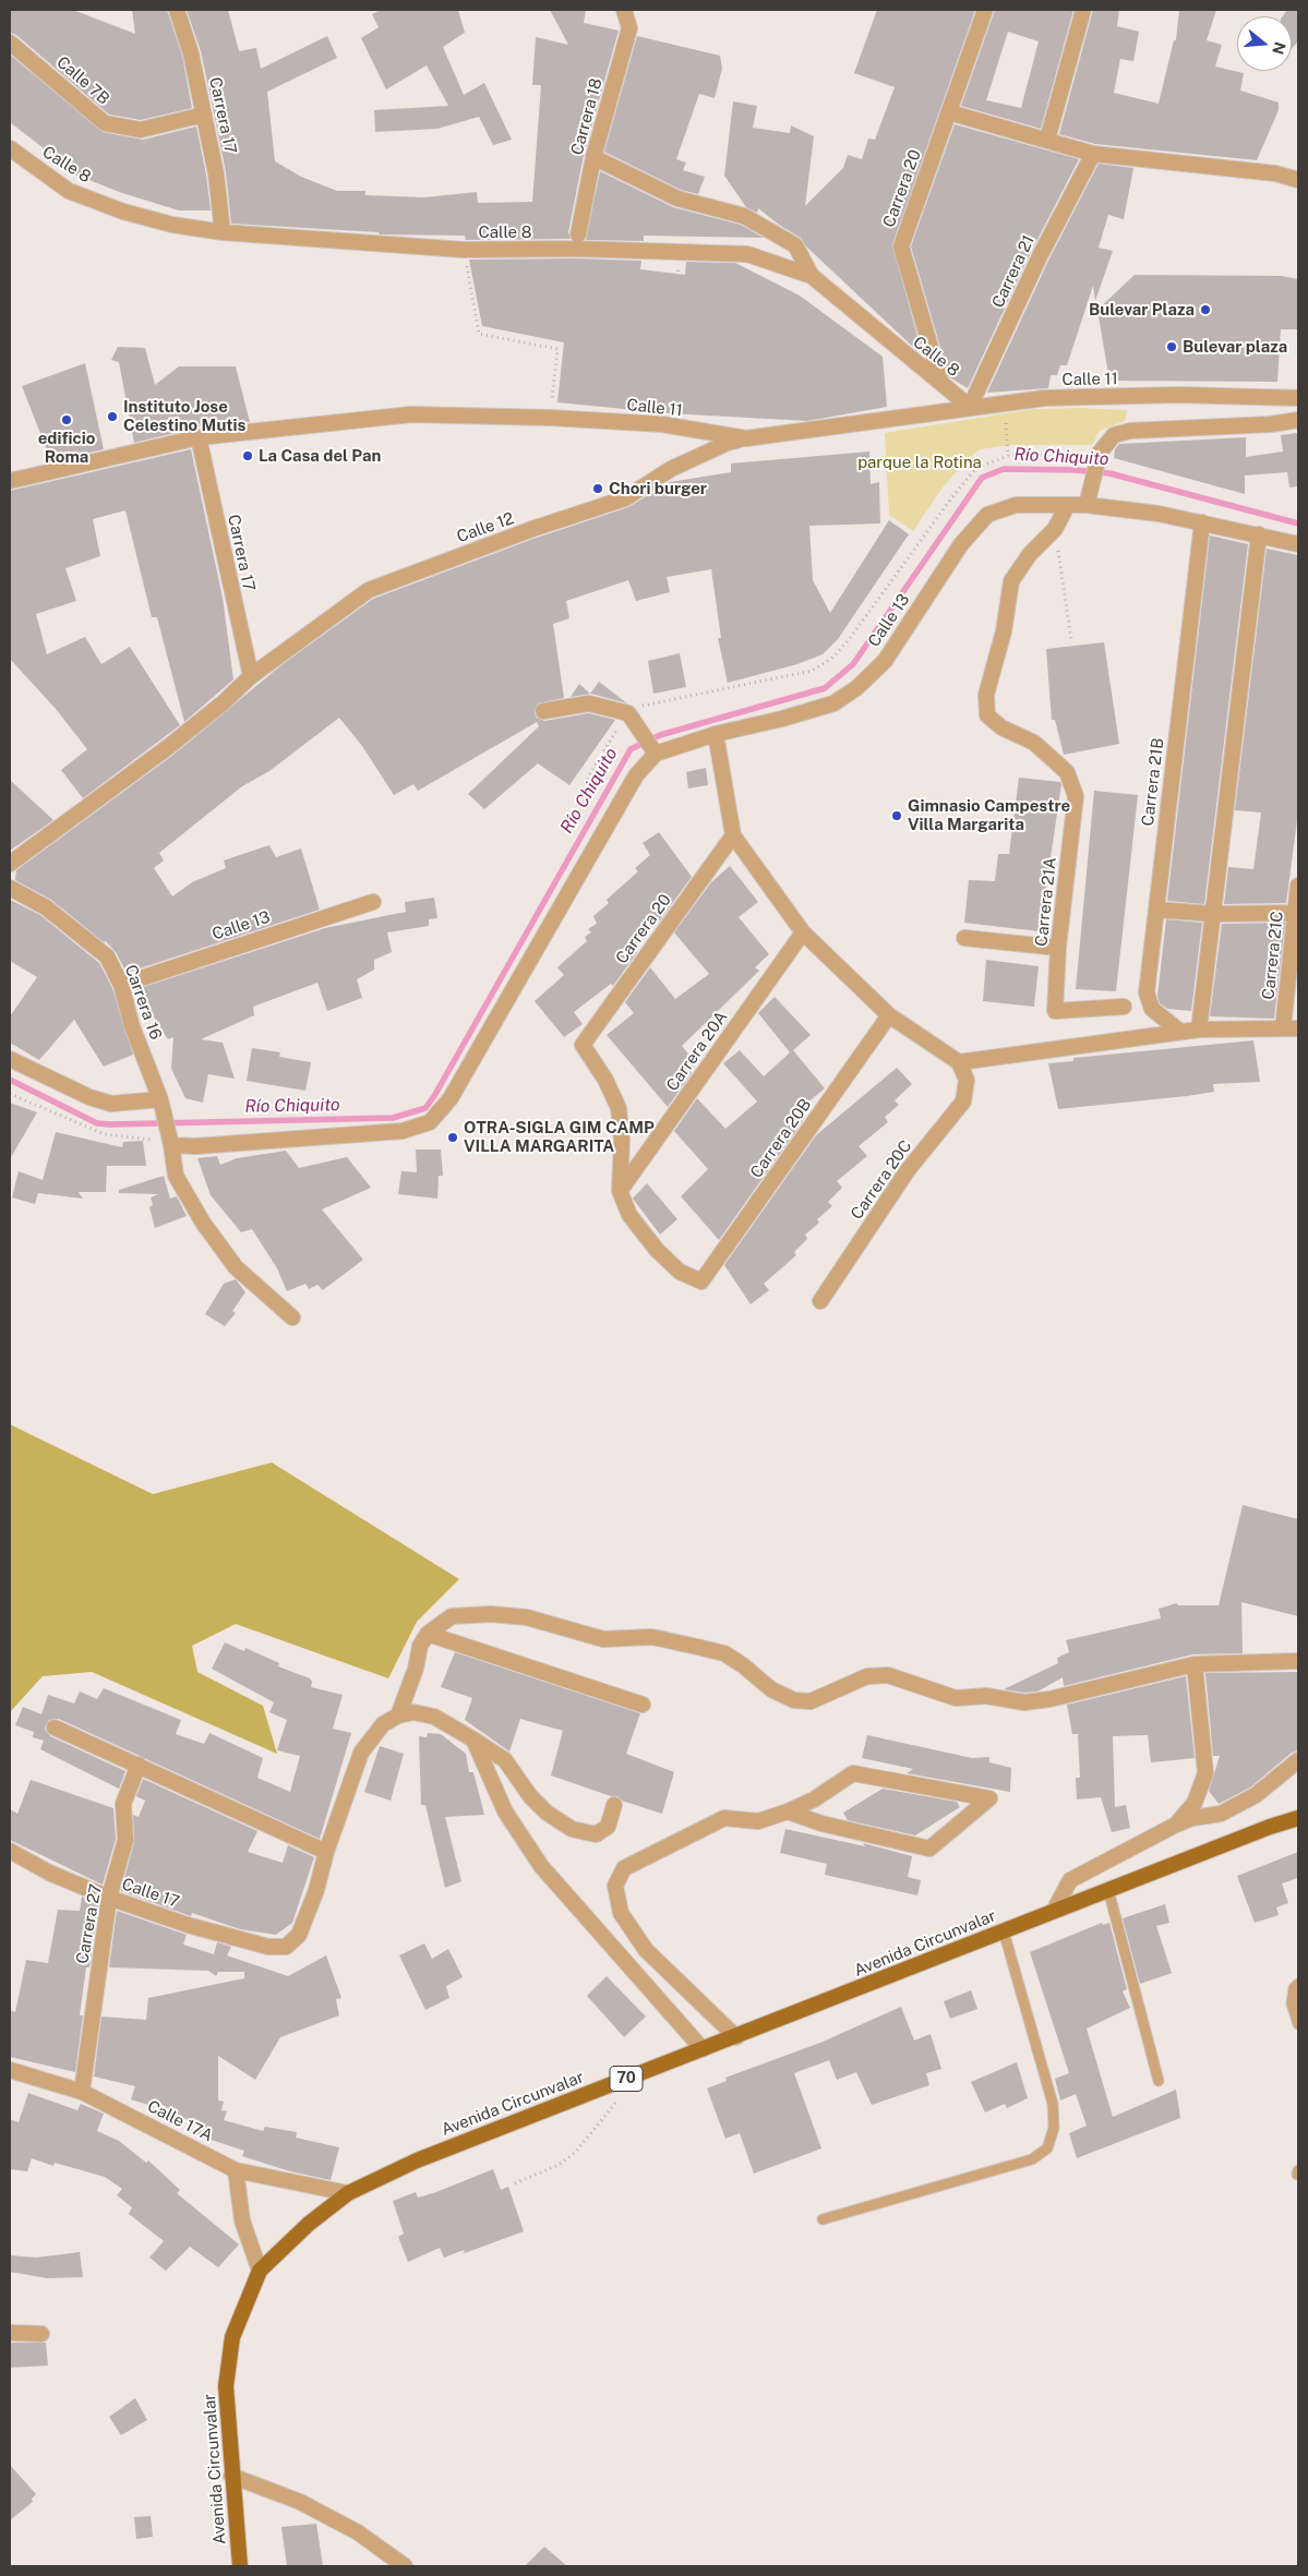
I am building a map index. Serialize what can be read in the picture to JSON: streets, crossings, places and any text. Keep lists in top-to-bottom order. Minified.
{"streets":{"main road":["Avenida Circunvalar","70"],"street":["Calle 7B","Carrera 17","Carrera 18","Calle 8","Carrera 20","Carrera 21","Calle 11","Calle 12","Calle 13","Carrera 21B","Carrera 21A","Carrera 21C","Carrera 16","Carrera 20A","Carrera 20B","Carrera 20C","Calle 17","Carrera 27","Calle 17A"]},"crossings":[["Calle 7B","Carrera 17"],["Carrera 17","Calle 8"],["Carrera 17","Calle 11"],["Carrera 17","Calle 12"],["Calle 8","Carrera 20"],["Calle 8","Carrera 21"],["Calle 8","Calle 11"],["Carrera 20","Carrera 20A"],["Carrera 20","Carrera 20B"],["Carrera 21","Calle 11"],["Calle 11","Calle 12"],["Calle 13","Carrera 21B"],["Calle 13","Carrera 16"],["Carrera 20A","Carrera 20B"],["Calle 17","Carrera 27"],["Carrera 27","Calle 17A"],["Avenida Circunvalar","Calle 17A"]],"water":["Río Chiquito"],"parks":["parque la Rotina"],"places":["Bulevar Plaza","Bulevar plaza","Instituto Jose Celestino Mutis","edificio Roma","La Casa del Pan","Chori burger","Gimnasio Campestre Villa Margarita","OTRA-SIGLA GIM CAMP VILLA MARGARITA"],"north":"right"}
